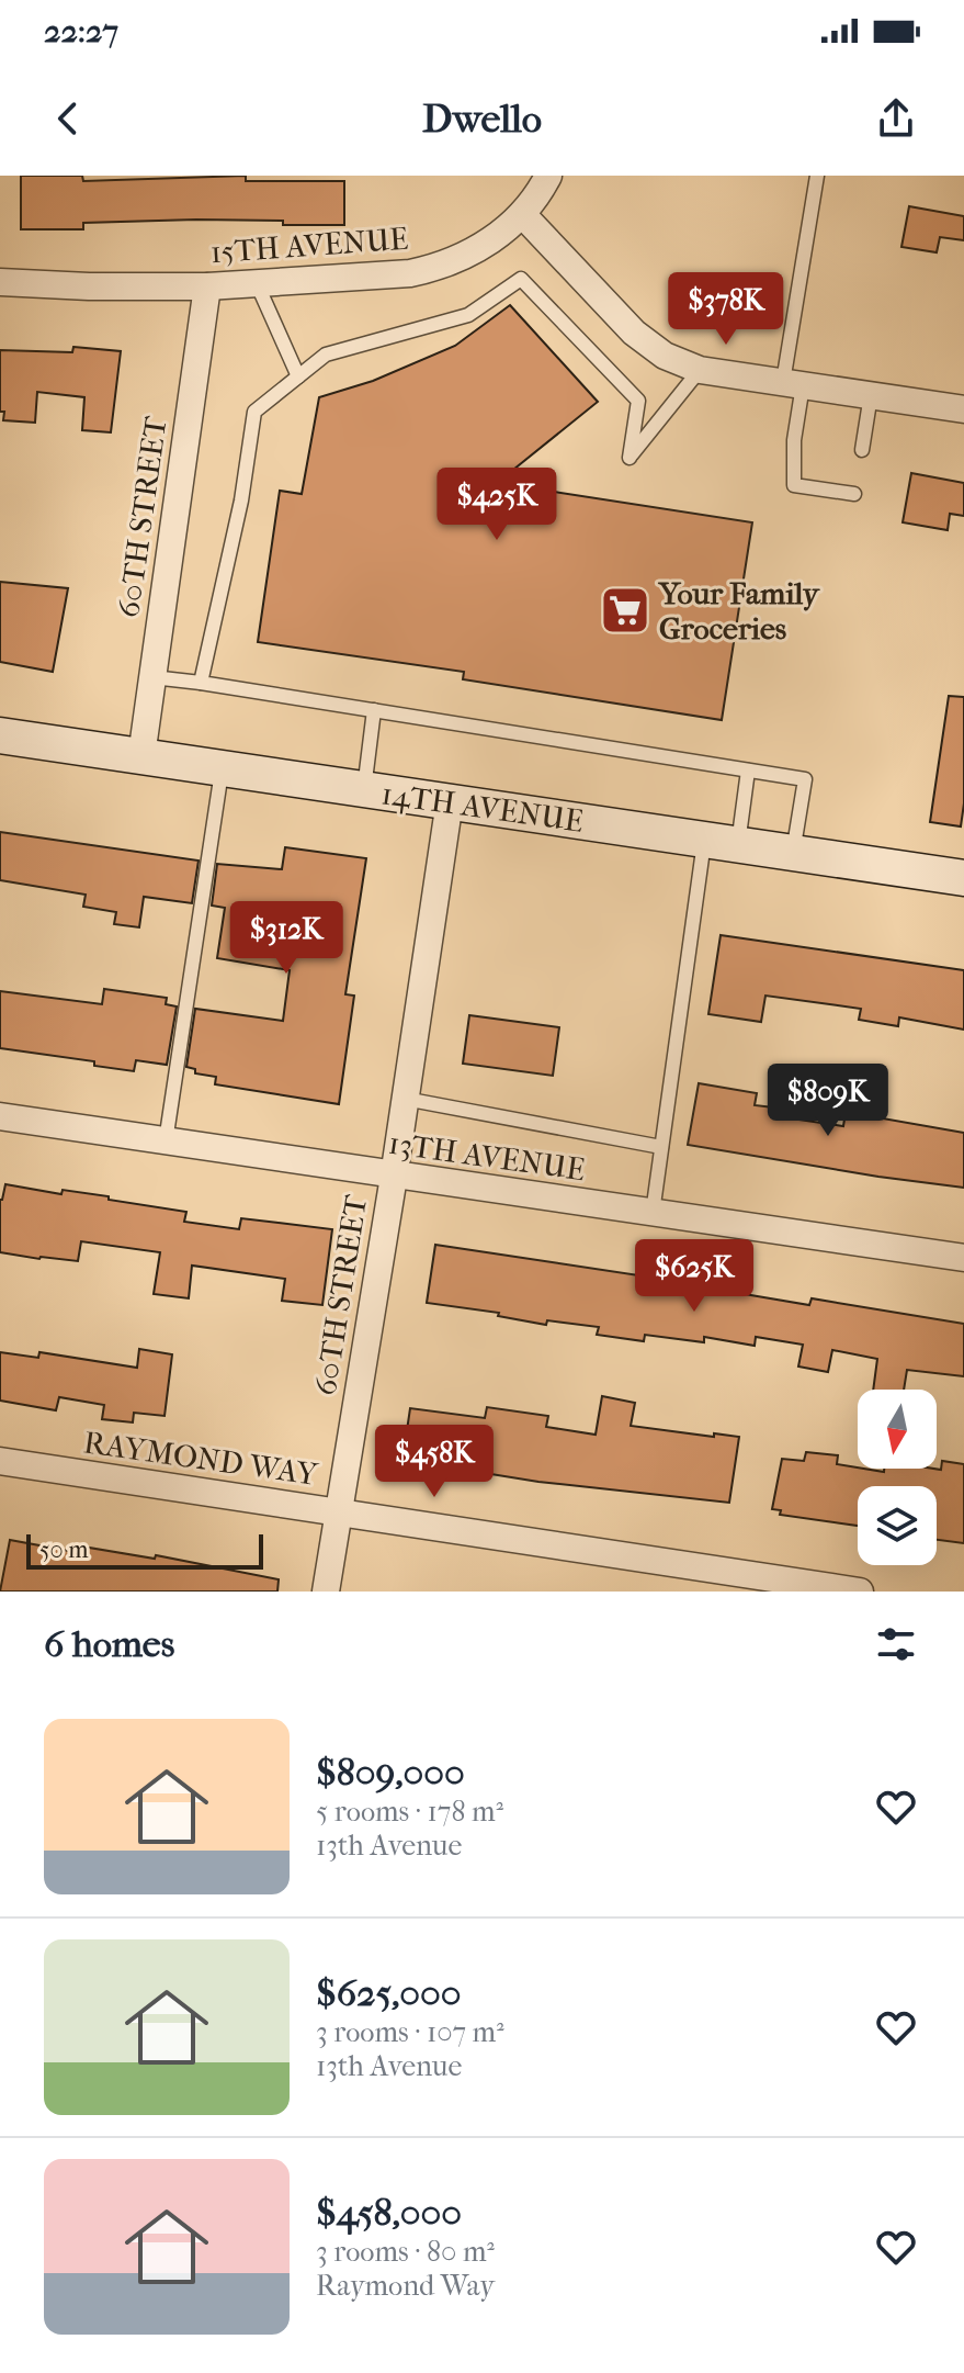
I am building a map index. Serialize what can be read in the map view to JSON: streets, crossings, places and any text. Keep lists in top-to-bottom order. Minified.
{"streets":{"street":["15TH AVENUE","60TH STREET","14TH AVENUE","13TH AVENUE","RAYMOND WAY"]},"crossings":[["15TH AVENUE","60TH STREET"],["60TH STREET","14TH AVENUE"],["60TH STREET","13TH AVENUE"],["60TH STREET","RAYMOND WAY"]],"places":{"supermarket":["Your Family Groceries"]},"scale_bar":"50 m","north":"bottom","page":{"status":"22:27","header":"Dwello","price":["$378K","$425K","$312K","$809K","$625K","$458K"],"scale":"50 m","heading":"6 homes","list":[{"name":"$809,000","note":"5 rooms · 178 m² · 13th Avenue"},{"name":"$625,000","note":"3 rooms · 107 m² · 13th Avenue"},{"name":"$458,000","note":"3 rooms · 80 m² · Raymond Way"}]}}
